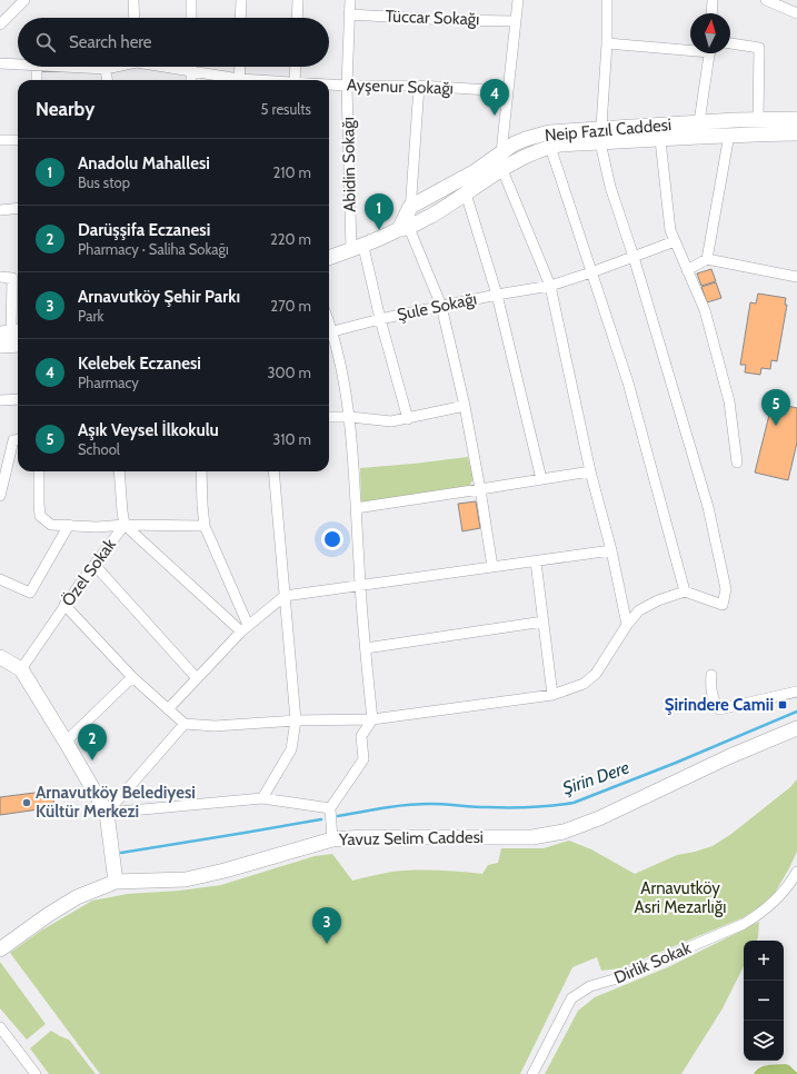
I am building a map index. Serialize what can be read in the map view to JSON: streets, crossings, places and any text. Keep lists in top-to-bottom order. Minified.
{"streets":{"main road":["Neip Fazıl Caddesi","Yavuz Selim Caddesi"],"street":["Tüccar Sokağı","Ayşenur Sokağı","Abidin Sokağı","Şule Sokağı","Özel Sokak","Dirlik Sokak"]},"crossings":[["Tüccar Sokağı","Abidin Sokağı"],["Ayşenur Sokağı","Abidin Sokağı"],["Abidin Sokağı","Şule Sokağı"]],"water":["Şirin Dere"],"parks":["Arnavutköy Asri Mezarlığı"],"places":{"transit":["Şirindere Camii"],"other":["Arnavutköy Belediyesi Kültür Merkezi"]},"north":"top","page":{"search":"Search here","pins":["4","1","5","2","3"],"heading":["Nearby","5 results"],"list":[{"mark":"1","name":"Anadolu Mahallesi","note":"Bus stop","value":"210 m"},{"mark":"2","name":"Darüşşifa Eczanesi","note":"Pharmacy · Saliha Sokağı","value":"220 m"},{"mark":"3","name":"Arnavutköy Şehir Parkı","note":"Park","value":"270 m"},{"mark":"4","name":"Kelebek Eczanesi","note":"Pharmacy","value":"300 m"},{"mark":"5","name":"Aşık Veysel İlkokulu","note":"School","value":"310 m"}],"map_buttons":["+","−"]}}
